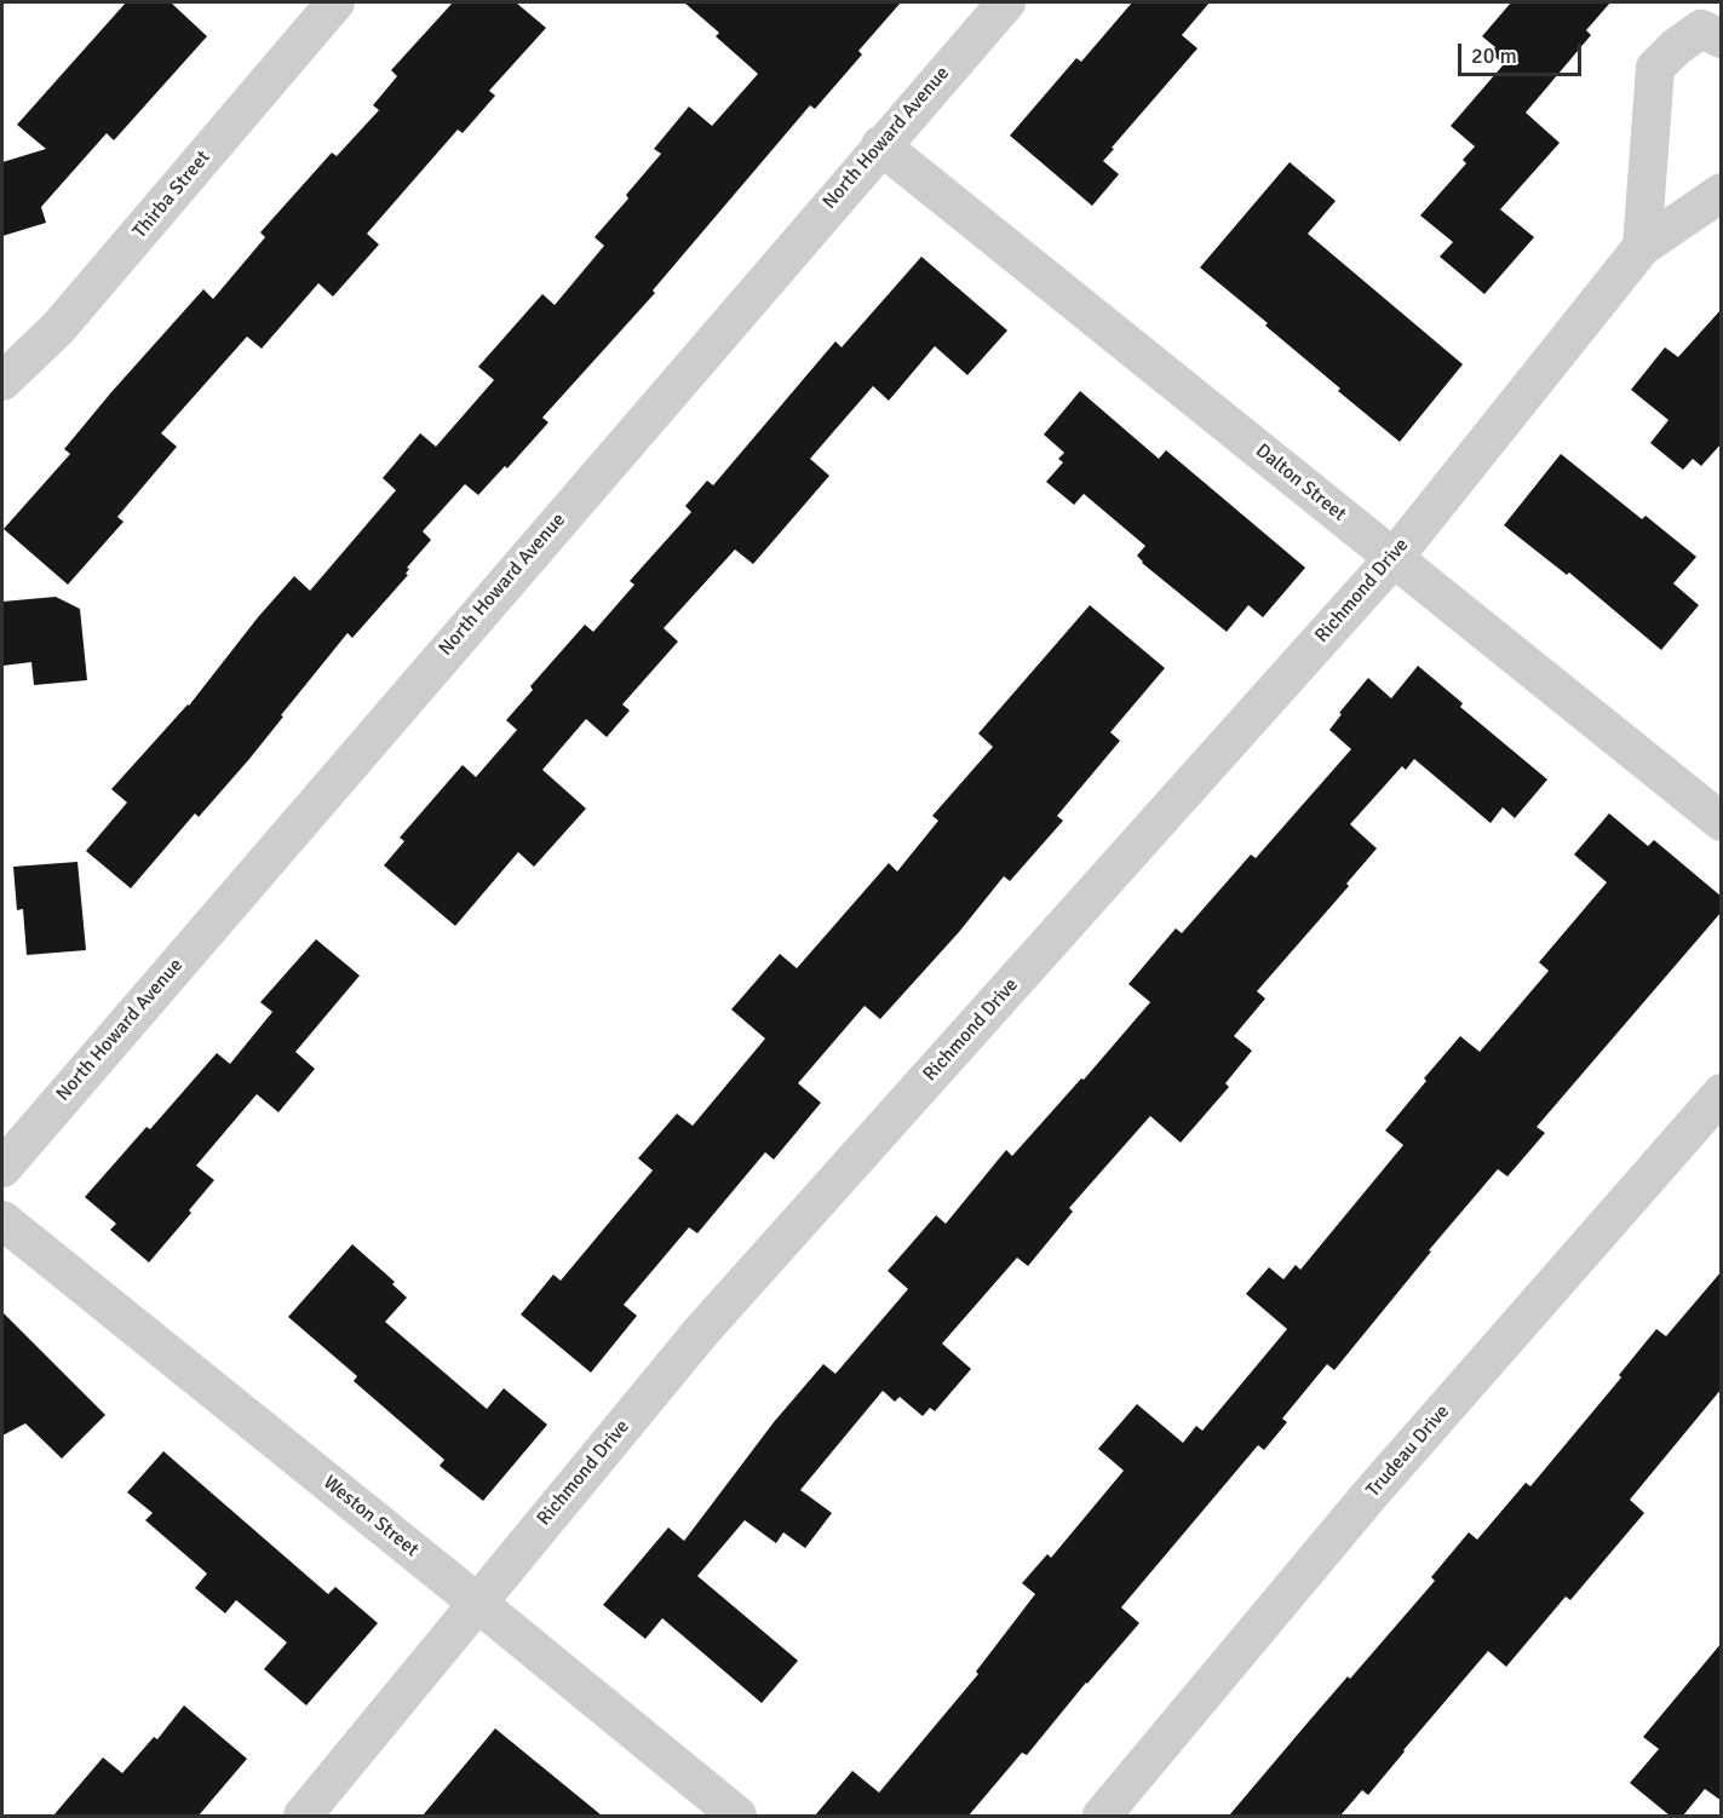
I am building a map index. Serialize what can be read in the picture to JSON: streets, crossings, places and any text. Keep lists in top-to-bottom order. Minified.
{"streets":{"street":["North Howard Avenue","Thirba Street","Dalton Street","Richmond Drive","Trudeau Drive","Weston Street"]},"crossings":[["North Howard Avenue","Dalton Street"],["Dalton Street","Richmond Drive"],["Richmond Drive","Weston Street"]],"scale_bar":"20 m"}
